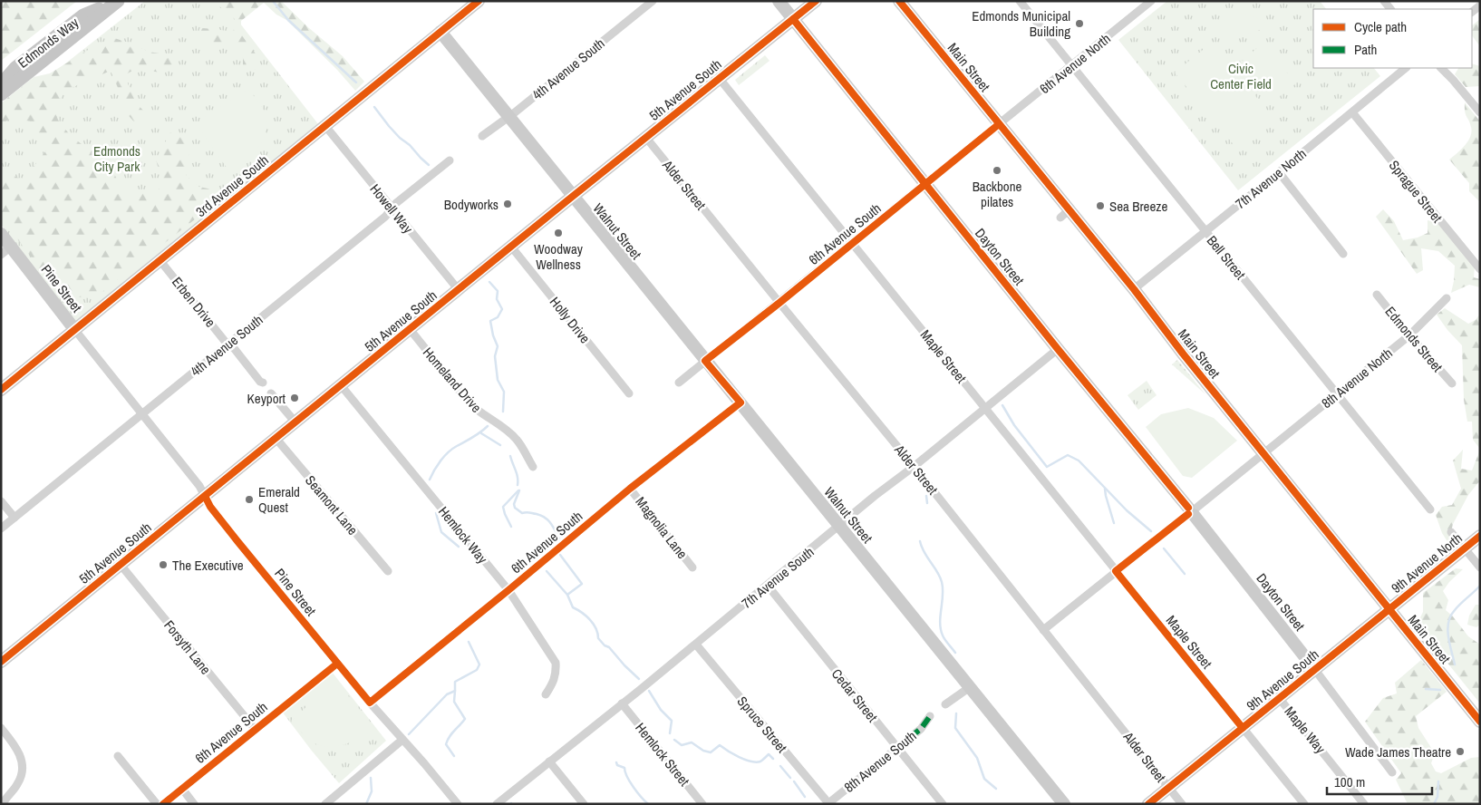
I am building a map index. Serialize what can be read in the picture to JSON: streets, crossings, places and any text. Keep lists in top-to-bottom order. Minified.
{"streets":{"main road":["Edmonds Way"],"street":["6th Avenue North","Main Street","4th Avenue South","5th Avenue South","7th Avenue North","Alder Street","3rd Avenue South","Sprague Street","Howell Way","Walnut Street","6th Avenue South","Dayton Street","Bell Street","Pine Street","Erben Drive","Holly Drive","Edmonds Street","Maple Street","8th Avenue North","Homeland Drive","Seamont Lane","Magnolia Lane","Hemlock Way","9th Avenue North","7th Avenue South","Forsyth Lane","9th Avenue South","Cedar Street","Spruce Street","Maple Way","Hemlock Street","8th Avenue South"]},"crossings":[["6th Avenue North","Main Street"],["6th Avenue North","6th Avenue South"],["6th Avenue North","Bell Street"],["Main Street","7th Avenue North"],["Main Street","6th Avenue South"],["Main Street","8th Avenue North"],["Main Street","9th Avenue North"],["Main Street","9th Avenue South"],["4th Avenue South","Howell Way"],["4th Avenue South","Walnut Street"],["4th Avenue South","Pine Street"],["4th Avenue South","Erben Drive"],["5th Avenue South","Alder Street"],["5th Avenue South","Howell Way"],["5th Avenue South","Walnut Street"],["5th Avenue South","Dayton Street"],["5th Avenue South","Pine Street"],["5th Avenue South","Holly Drive"],["5th Avenue South","Maple Street"],["5th Avenue South","Homeland Drive"],["5th Avenue South","Seamont Lane"],["5th Avenue South","Hemlock Way"],["5th Avenue South","Forsyth Lane"],["7th Avenue North","Sprague Street"],["7th Avenue North","Bell Street"],["Alder Street","6th Avenue South"],["Alder Street","7th Avenue South"],["Alder Street","9th Avenue South"],["3rd Avenue South","Howell Way"],["3rd Avenue South","Walnut Street"],["3rd Avenue South","Pine Street"],["3rd Avenue South","Erben Drive"],["Walnut Street","6th Avenue South"],["Walnut Street","7th Avenue South"],["6th Avenue South","Dayton Street"],["6th Avenue South","Pine Street"],["6th Avenue South","Maple Street"],["6th Avenue South","Magnolia Lane"],["6th Avenue South","Hemlock Way"],["6th Avenue South","Forsyth Lane"],["Dayton Street","7th Avenue South"],["Dayton Street","9th Avenue South"],["Bell Street","8th Avenue North"],["Edmonds Street","8th Avenue North"],["Maple Street","7th Avenue South"],["Maple Street","9th Avenue South"],["9th Avenue North","9th Avenue South"],["7th Avenue South","Cedar Street"],["7th Avenue South","Spruce Street"],["7th Avenue South","Hemlock Street"],["9th Avenue South","Maple Way"],["Cedar Street","8th Avenue South"],["Spruce Street","8th Avenue South"]],"parks":["Civic Center Field","Edmonds City Park"],"places":["Edmonds Municipal Building","Backbone pilates","Bodyworks","Sea Breeze","Woodway Wellness","Keyport","Emerald Quest","The Executive","Wade James Theatre"],"legend":["Cycle path","Path"],"scale_bar":"100 m"}
